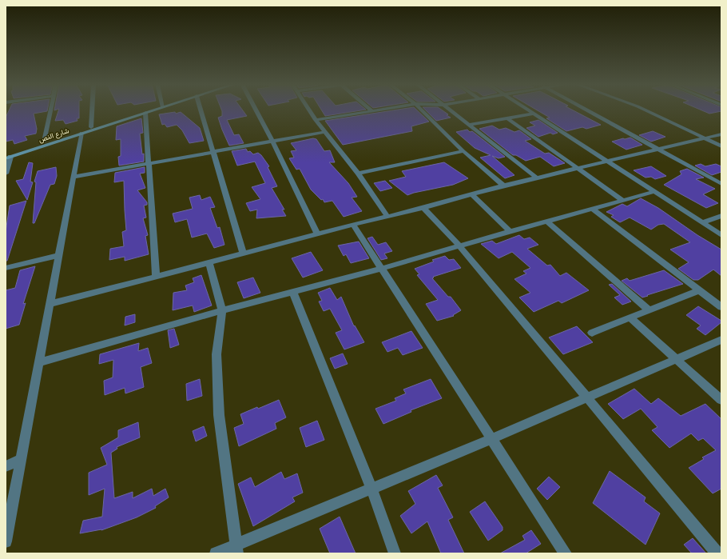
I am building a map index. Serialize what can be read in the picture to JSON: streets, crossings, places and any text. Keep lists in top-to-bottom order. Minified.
{"streets":{"main road":["شارع النص"]}}
